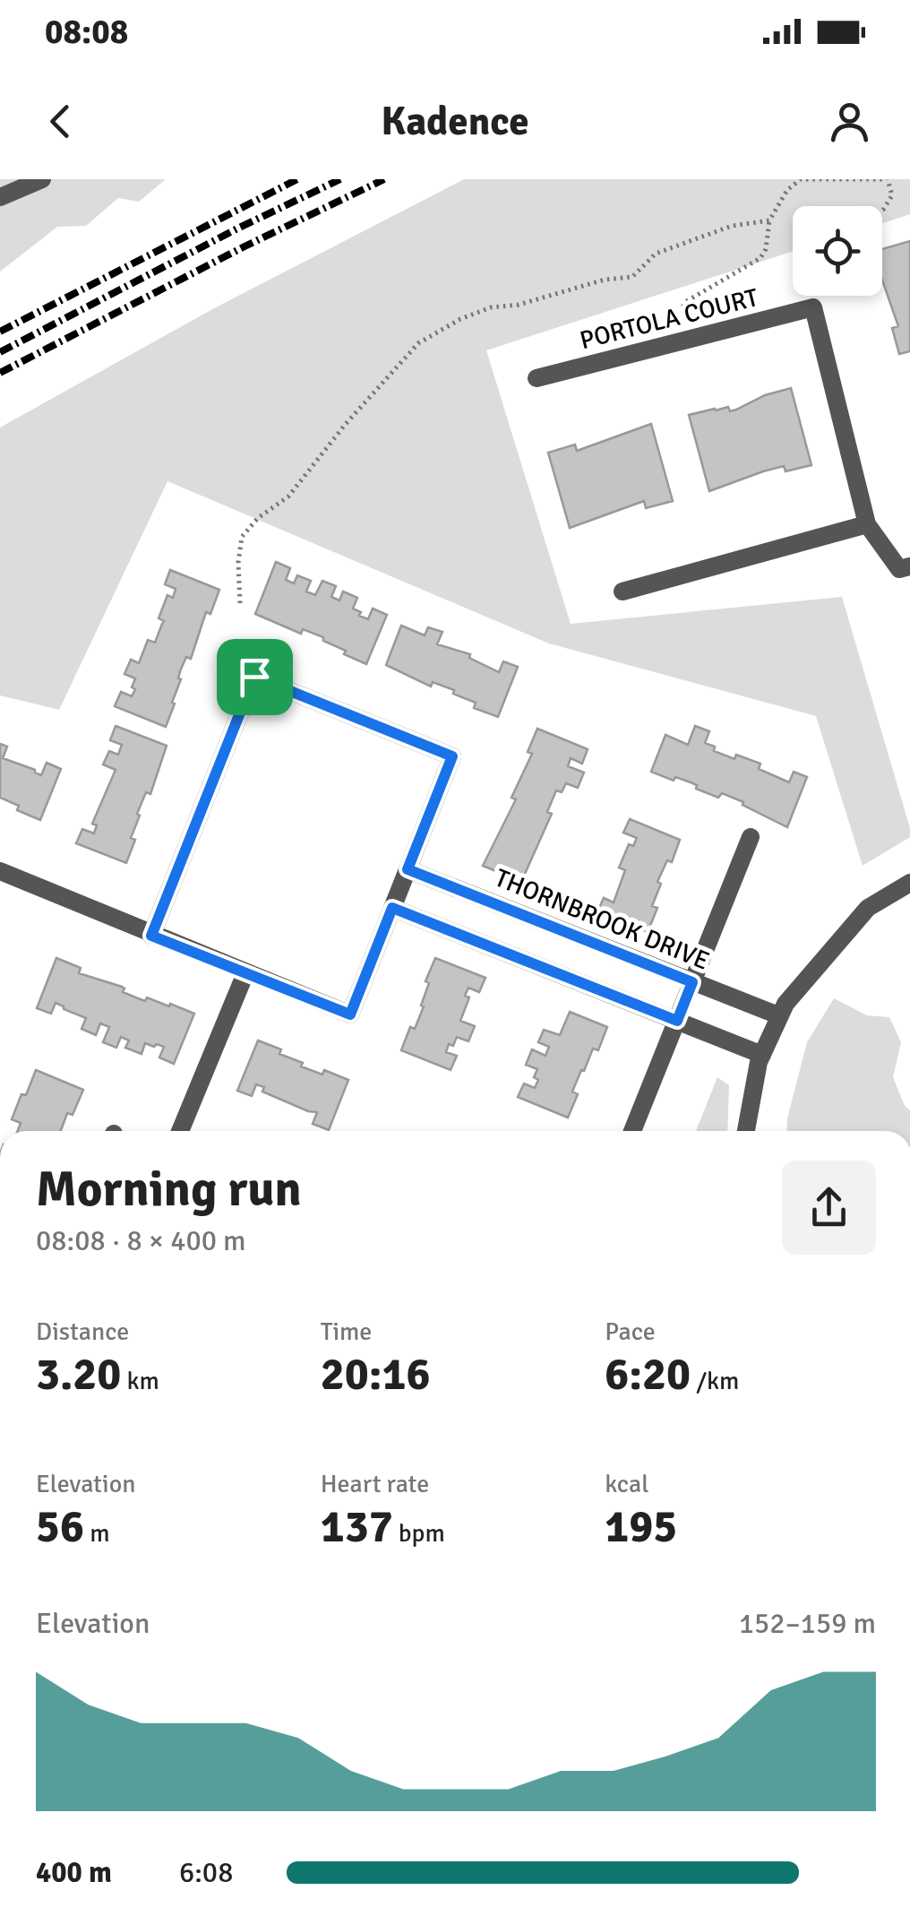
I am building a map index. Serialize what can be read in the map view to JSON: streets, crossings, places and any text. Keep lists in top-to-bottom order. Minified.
{"streets":{"street":["PORTOLA COURT","THORNBROOK DRIVE"]},"page":{"status":"08:08","header":"Kadence","heading":["Morning run","08:08 · 8 × 400 m"],"stats":[["Distance","3.20 km"],["Time","20:16"],["Pace","6:20 /km"],["Elevation","56 m"],["Heart rate","137 bpm"],["kcal","195"]],"chart":["Elevation","152–159 m"],"list":[{"name":"400 m","note":"6:08"}]}}
